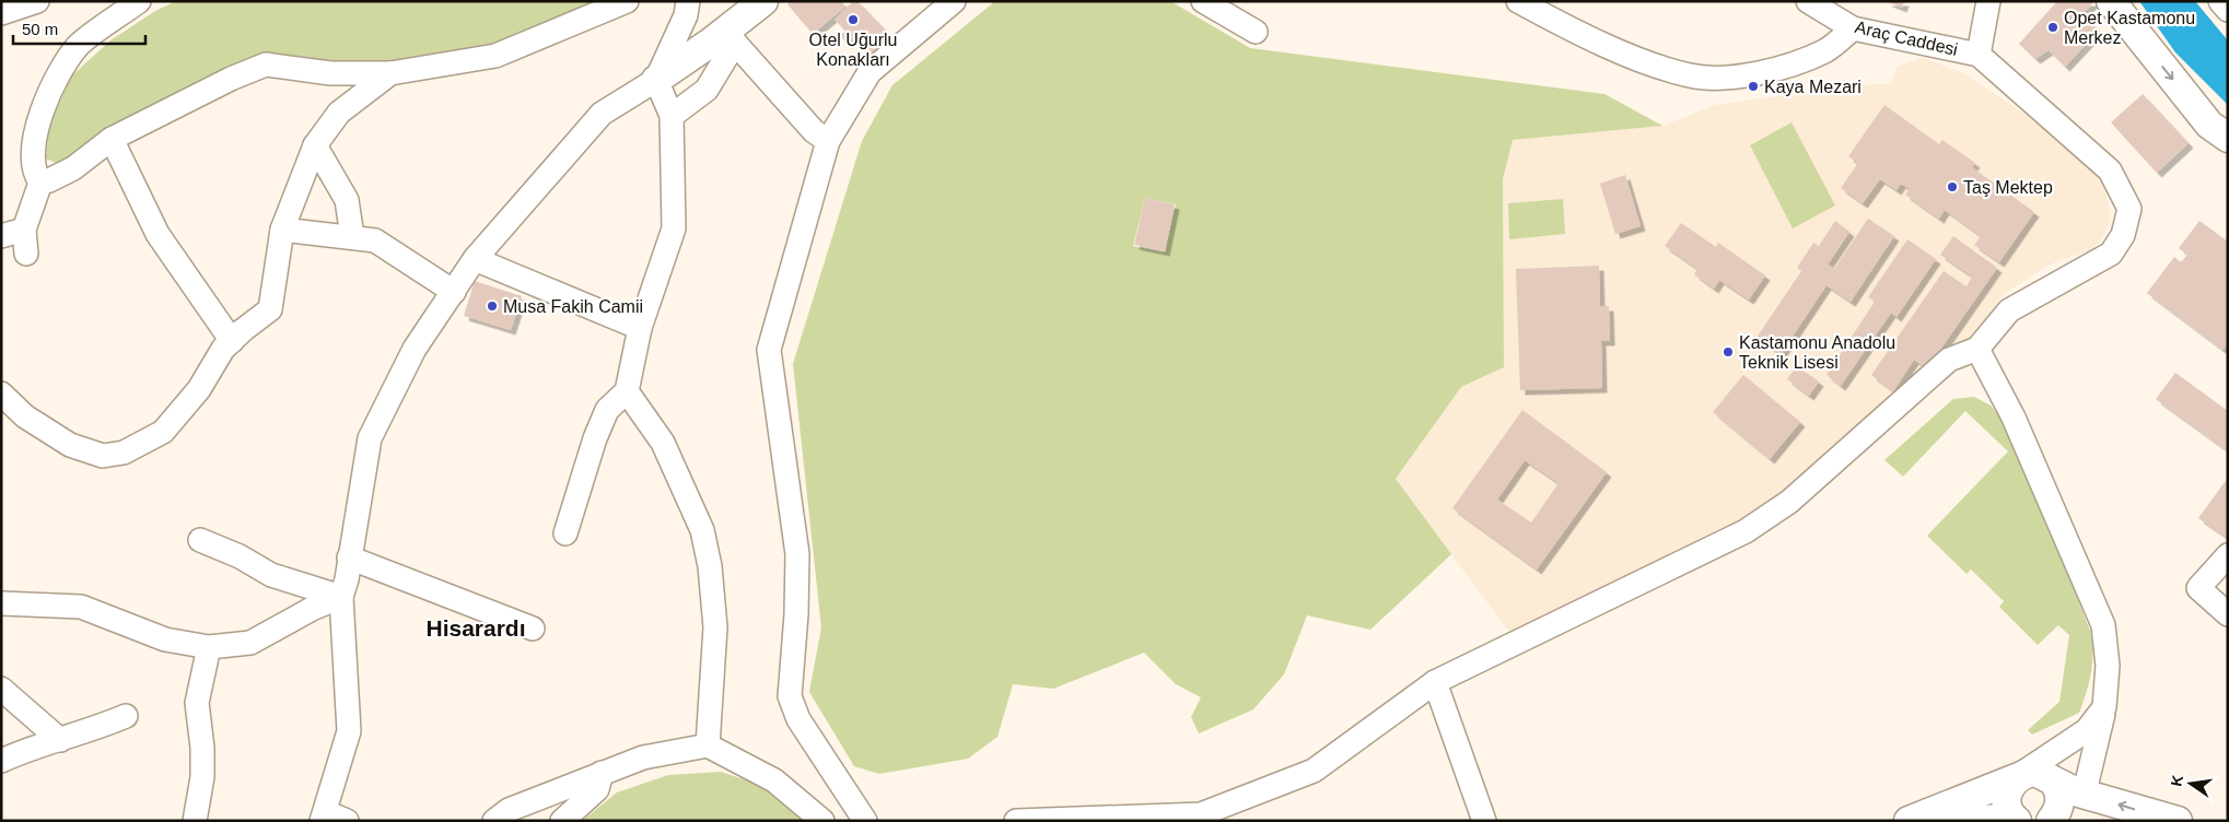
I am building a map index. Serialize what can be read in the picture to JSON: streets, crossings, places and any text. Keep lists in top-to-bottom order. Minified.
{"streets":{"street":["Araç Caddesi"]},"districts":["Hisarardı"],"places":["Otel Uğurlu Konakları","Opet Kastamonu Merkez","Kaya Mezari","Taş Mektep","Musa Fakih Camii","Kastamonu Anadolu Teknik Lisesi"],"scale_bar":"50 m","north":"left"}
